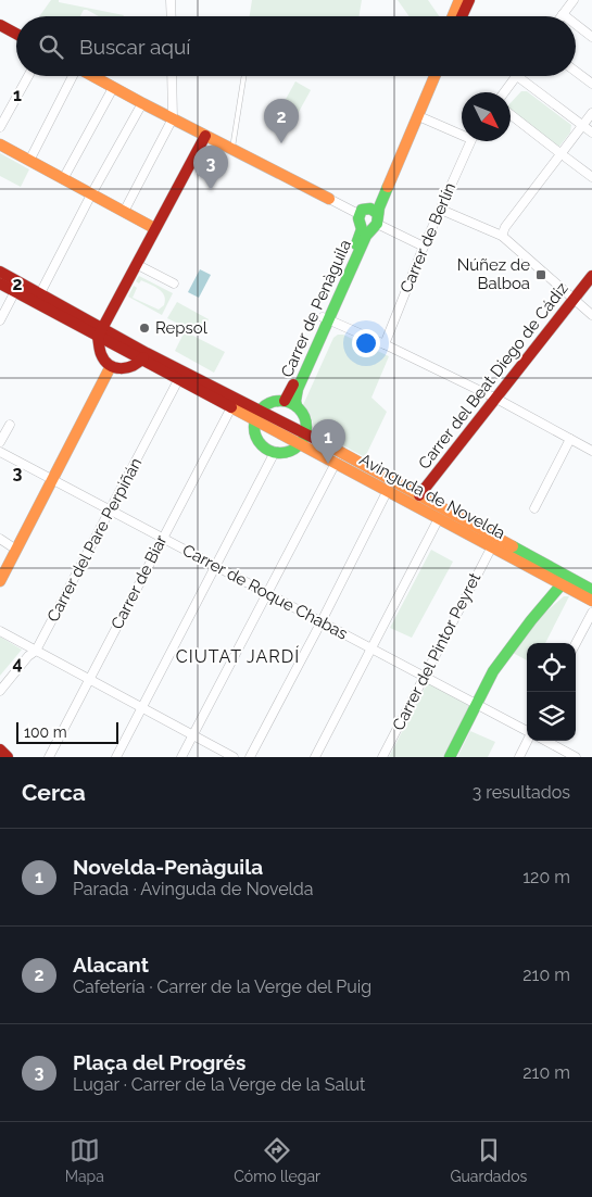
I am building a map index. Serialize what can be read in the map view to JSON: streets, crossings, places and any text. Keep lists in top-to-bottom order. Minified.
{"streets":{"street":["Carrer de Berlín","Carrer de Penàguila","Carrer del Beat Diego de Cádiz","Avinguda de Novelda","Carrer del Pare Perpiñán","Carrer de Biar","Carrer de Roque Chabas","Carrer del Pintor Peyret"]},"crossings":[["Carrer del Beat Diego de Cádiz","Avinguda de Novelda"],["Avinguda de Novelda","Carrer del Pare Perpiñán"],["Avinguda de Novelda","Carrer de Biar"],["Avinguda de Novelda","Carrer del Pintor Peyret"],["Carrer del Pare Perpiñán","Carrer de Roque Chabas"],["Carrer de Biar","Carrer de Roque Chabas"],["Carrer de Roque Chabas","Carrer del Pintor Peyret"]],"districts":["CIUTAT JARDÍ"],"places":{"transit":["Núñez de Balboa"],"other":["Repsol"]},"scale_bar":"100 m","north":"bottom right","page":{"search":"Buscar aquí","pins":["2","3","1"],"scale":"100 m","heading":["Cerca","3 resultados"],"list":[{"mark":"1","name":"Novelda-Penàguila","note":"Parada · Avinguda de Novelda","value":"120 m"},{"mark":"2","name":"Alacant","note":"Cafetería · Carrer de la Verge del Puig","value":"210 m"},{"mark":"3","name":"Plaça del Progrés","note":"Lugar · Carrer de la Verge de la Salut","value":"210 m"}],"nav":["Mapa","Cómo llegar","Guardados"]},"grid":{"rows":["1","2","3","4"]}}
